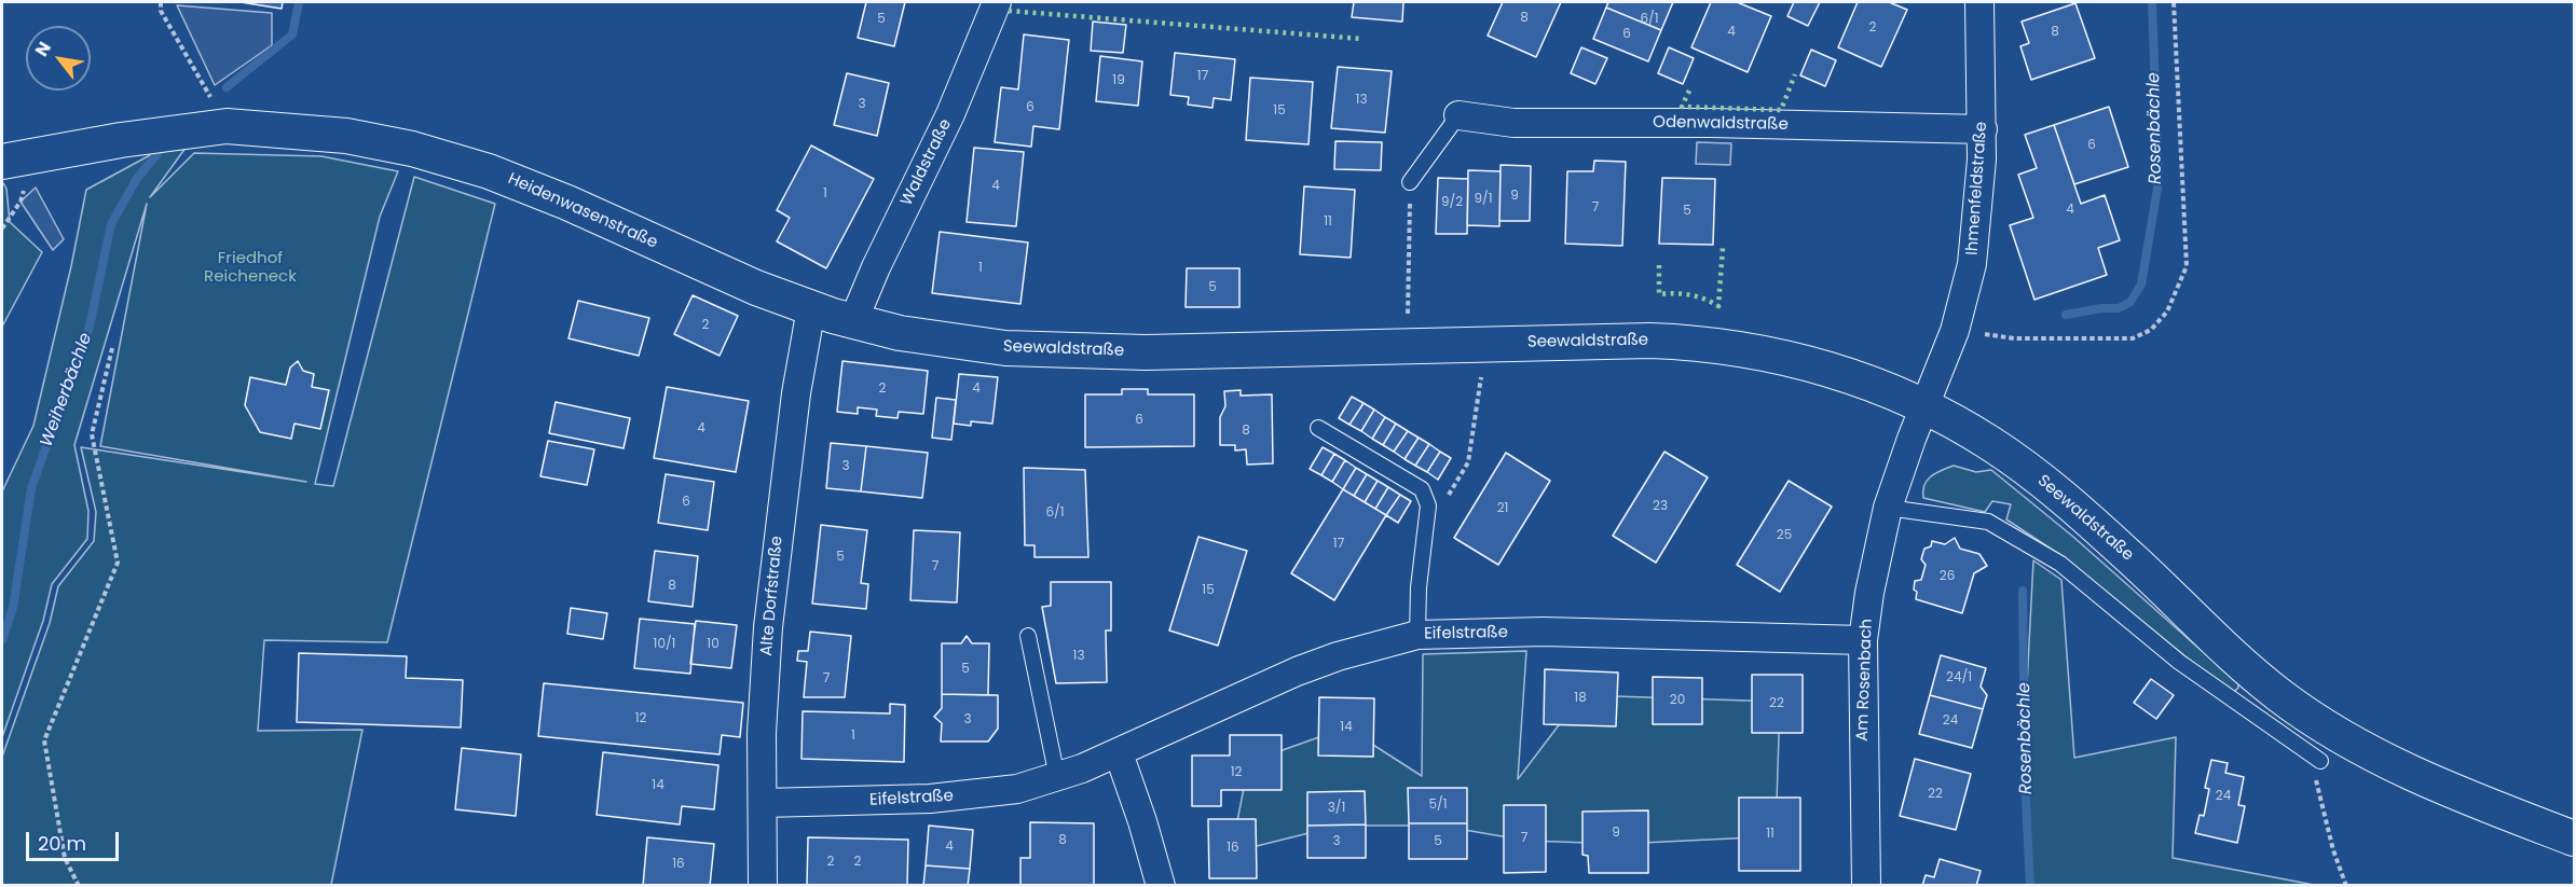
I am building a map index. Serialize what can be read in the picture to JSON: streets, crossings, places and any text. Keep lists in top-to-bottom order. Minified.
{"streets":{"street":["Odenwaldstraße","Waldstraße","Ihmenfeldstraße","Heidenwasenstraße","Seewaldstraße","Alte Dorfstraße","Eifelstraße","Am Rosenbach"]},"crossings":[["Odenwaldstraße","Ihmenfeldstraße"],["Waldstraße","Seewaldstraße"],["Ihmenfeldstraße","Seewaldstraße"],["Ihmenfeldstraße","Am Rosenbach"],["Heidenwasenstraße","Seewaldstraße"],["Heidenwasenstraße","Alte Dorfstraße"],["Seewaldstraße","Alte Dorfstraße"],["Seewaldstraße","Am Rosenbach"],["Alte Dorfstraße","Eifelstraße"],["Eifelstraße","Am Rosenbach"]],"water":["Rosenbächle","Weiherbächle"],"parks":["Friedhof Reicheneck"],"house_numbers":["8","5","6/1","2","4","8","6","17","19","13","3","6","15","6","4","1","9","9/1","9/2","7","4","5","11","1","5","2","2","4","6","4","8","3","6","23","21","6/1","25","17","5","7","26","8","15","10/1","10","13","5","24/1","7","18","20","22","12","3","24","14","1","12","14","22","24","5/1","3/1","9","11","7","8","3","5","4","16","2","2","16"],"scale_bar":"20 m","north":"top left"}
